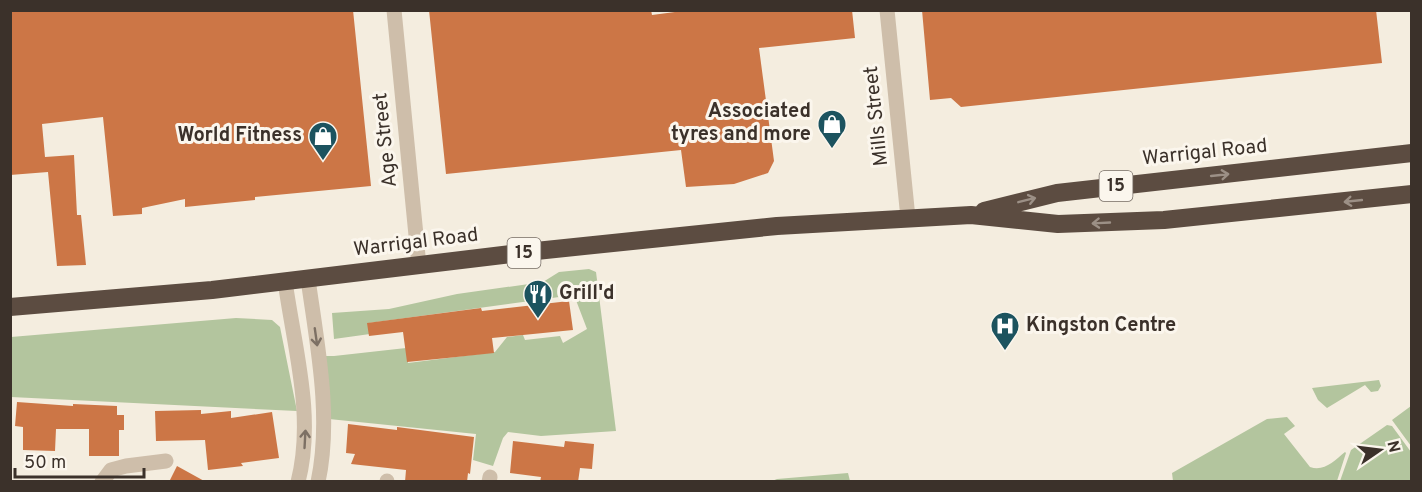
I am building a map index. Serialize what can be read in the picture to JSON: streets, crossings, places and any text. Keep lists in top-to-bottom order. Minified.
{"streets":{"highway":["Warrigal Road","15"],"street":["Mills Street","Age Street"]},"crossings":[["Mills Street","Warrigal Road"],["Age Street","Warrigal Road"]],"places":{"shop":["Associated tyres and more","World Fitness"],"restaurant":["Grill'd"],"hospital":["Kingston Centre"]},"scale_bar":"50 m","north":"right"}
